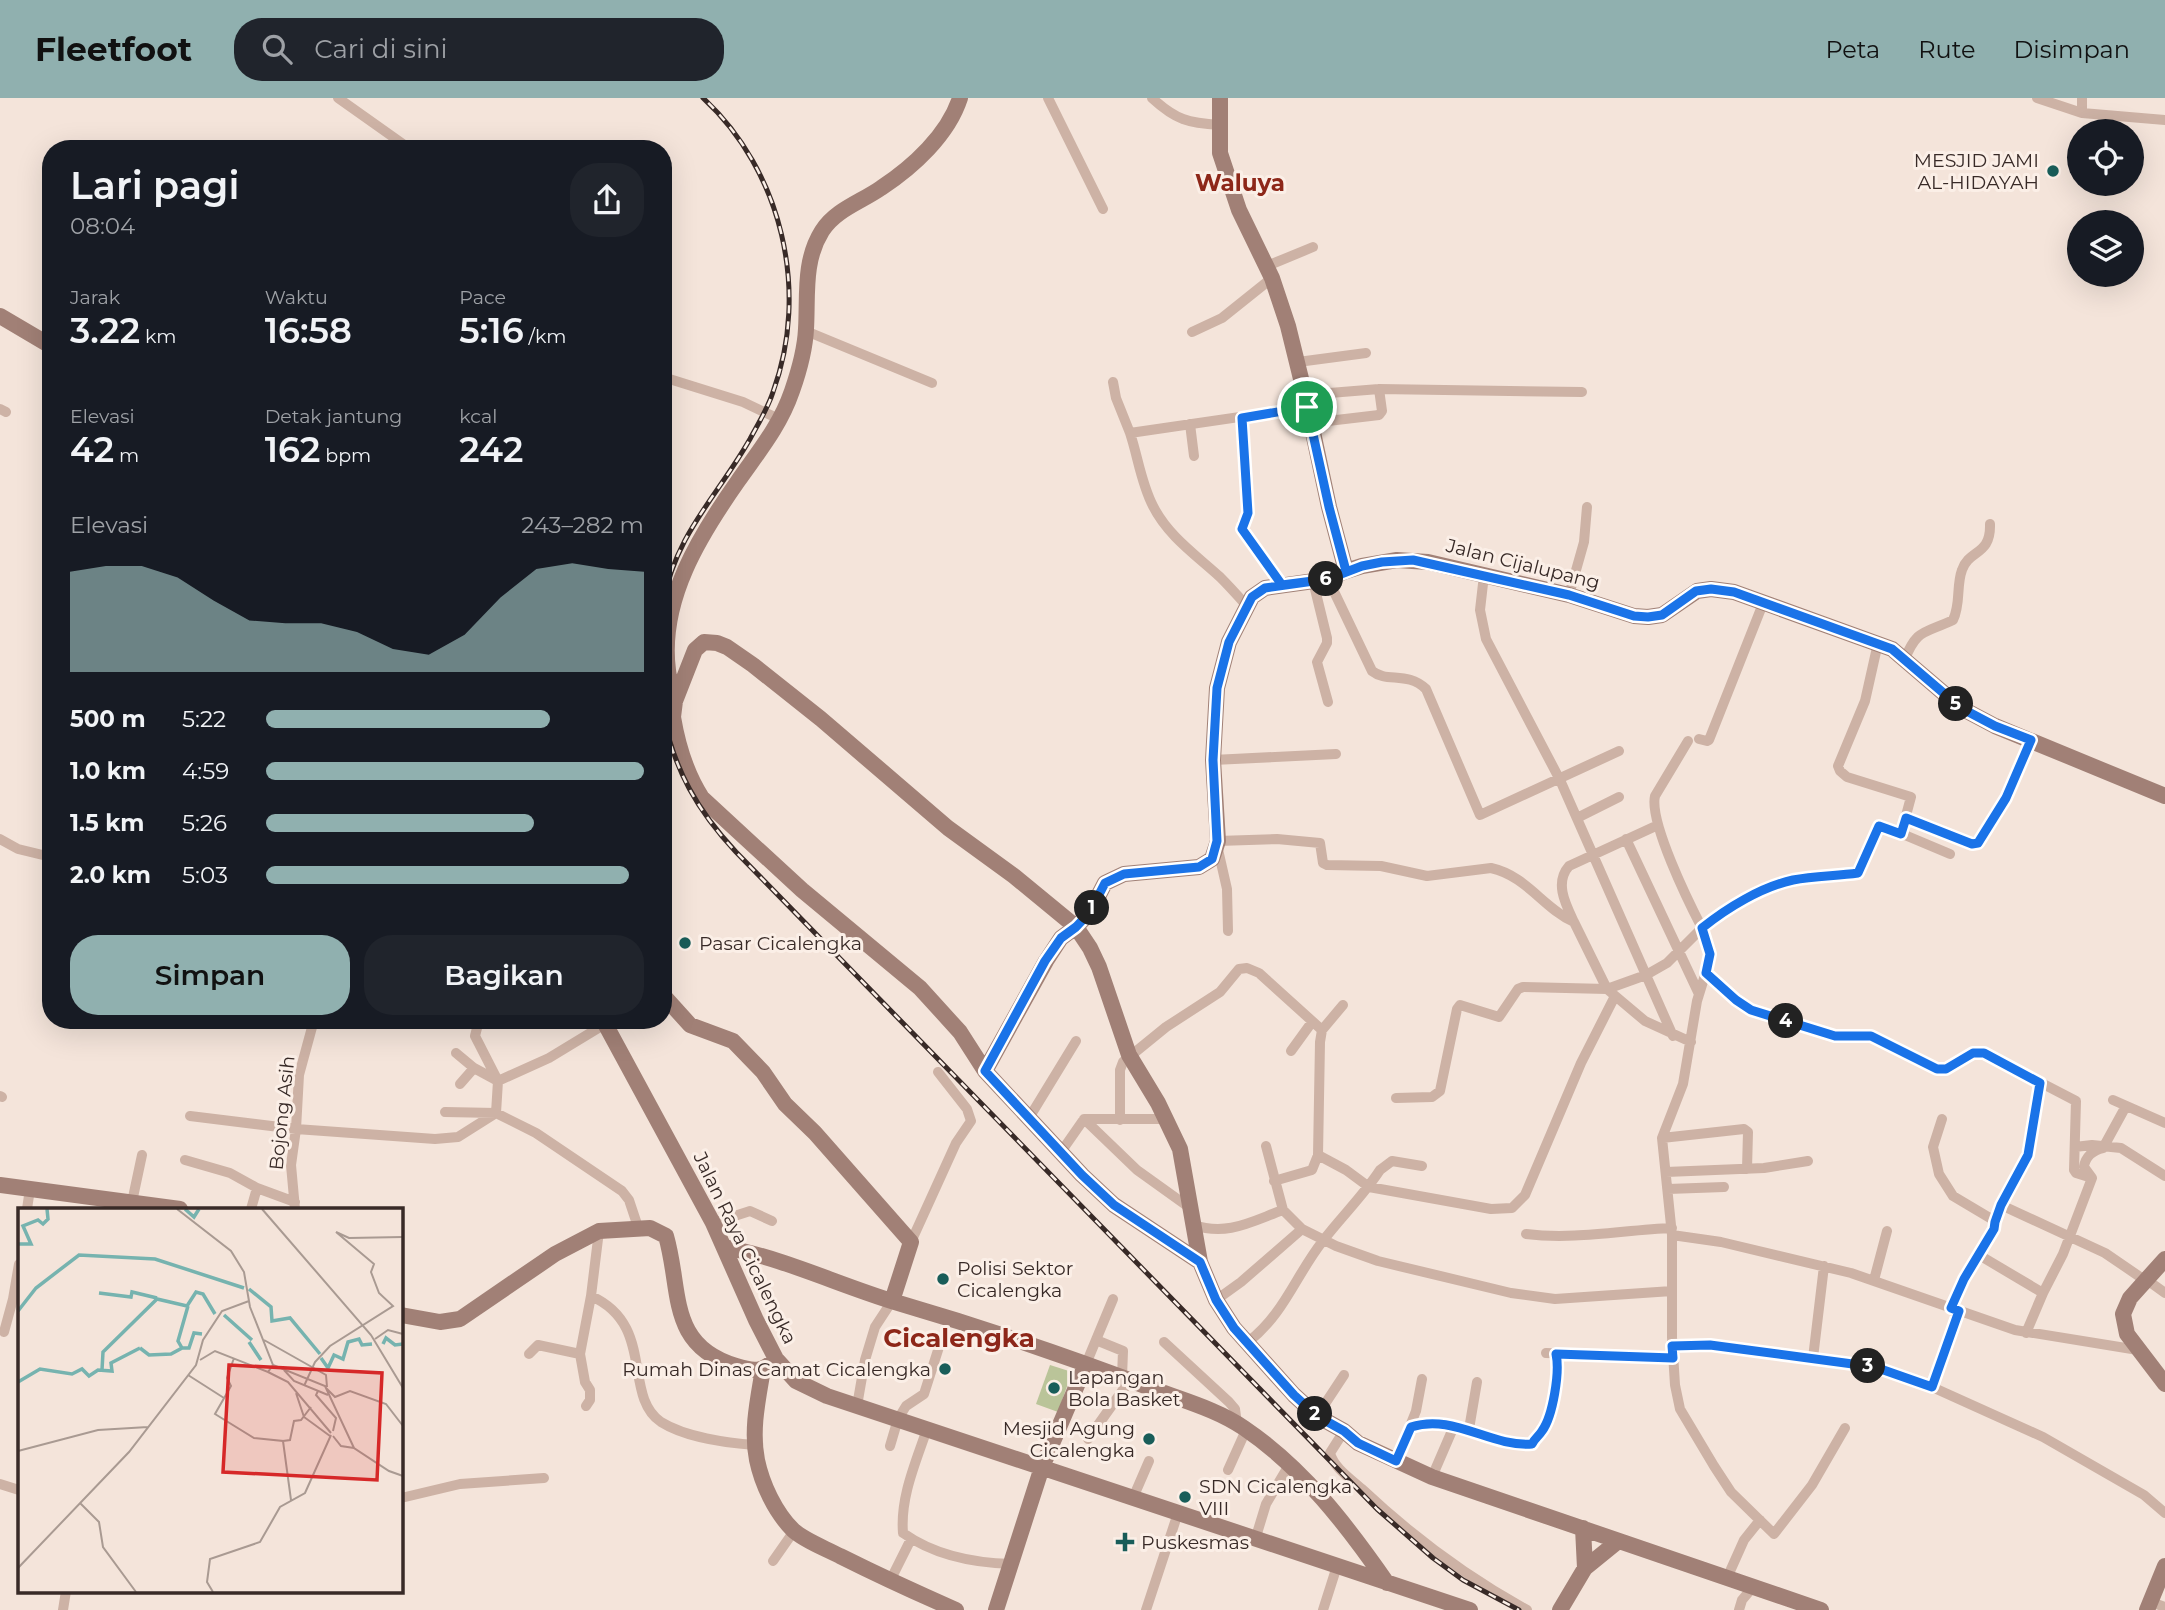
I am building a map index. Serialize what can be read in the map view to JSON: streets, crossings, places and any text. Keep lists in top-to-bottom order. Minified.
{"streets":{"street":["Jalan Cijalupang","Bojong Asih","Jalan Raya Cicalengka"]},"districts":["Waluya","Cicalengka"],"places":{"other":["MESJID JAMI AL-HIDAYAH","Pasar Cicalengka","Polisi Sektor Cicalengka","Rumah Dinas Camat Cicalengka","Lapangan Bola Basket","Mesjid Agung Cicalengka","SDN Cicalengka VIII"],"health":["Puskesmas"]},"page":{"header":"Fleetfoot","search":"Cari di sini","nav":["Peta","Rute","Disimpan"],"heading":["Lari pagi","08:04"],"stats":[["Jarak","3.22 km"],["Waktu","16:58"],["Pace","5:16 /km"],["Elevasi","42 m"],["Detak jantung","162 bpm"],["kcal","242"]],"chart":["Elevasi","243–282 m"],"pins":["6","5","1","4","3","2"],"list":[{"name":"500 m","note":"5:22"},{"name":"1.0 km","note":"4:59"},{"name":"1.5 km","note":"5:26"},{"name":"2.0 km","note":"5:03"}],"buttons":["Simpan","Bagikan"]}}
